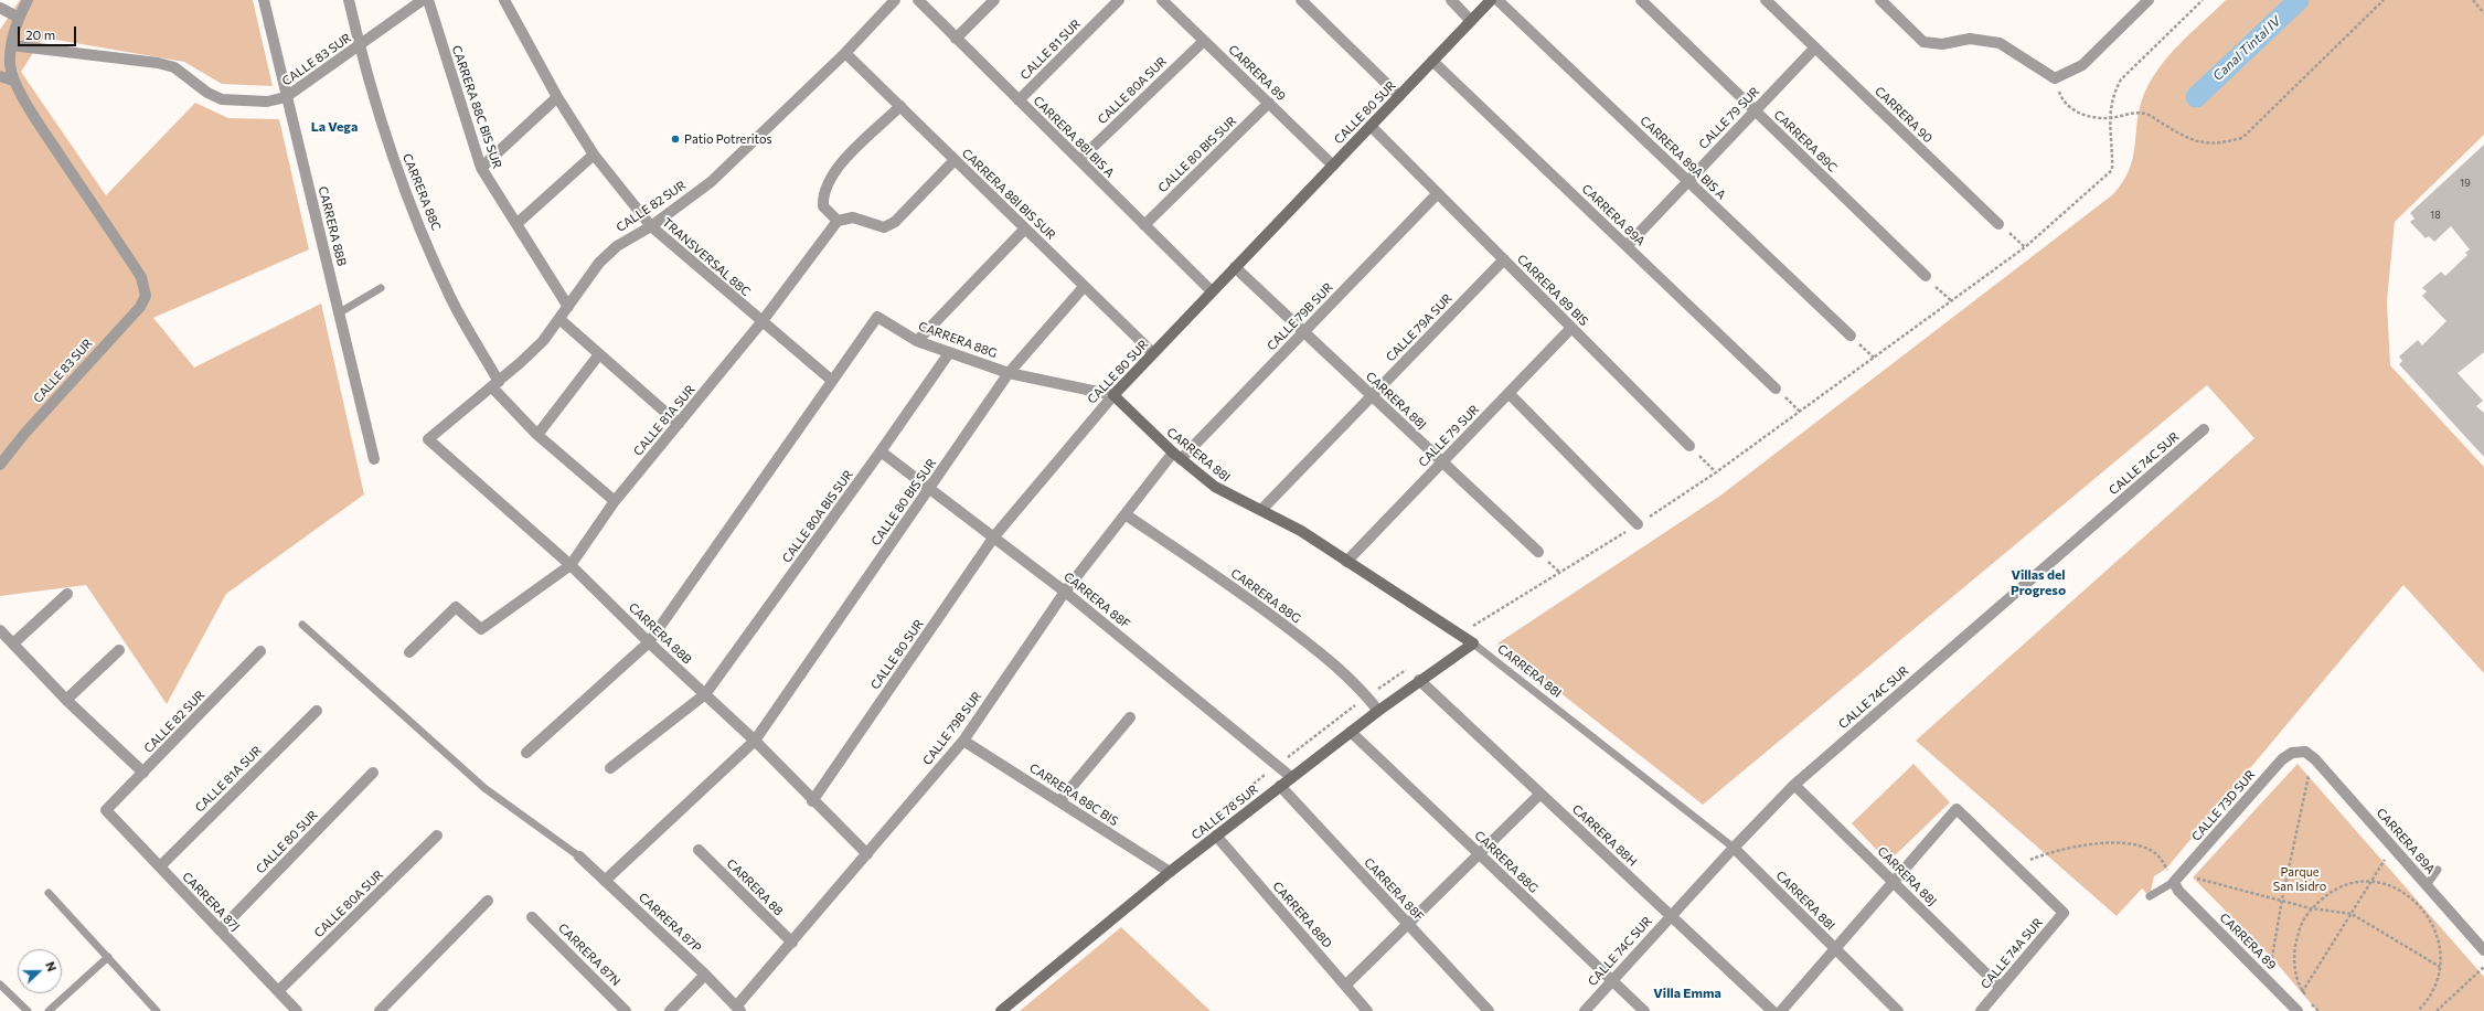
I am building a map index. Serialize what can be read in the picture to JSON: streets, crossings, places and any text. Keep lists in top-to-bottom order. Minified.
{"streets":{"street":["CALLE 81 SUR","CALLE 83 SUR","CARRERA 89","CALLE 80A SUR","CARRERA 88C BIS SUR","CALLE 80 SUR","CARRERA 90","CALLE 79 SUR","CARRERA 88I BIS A","CARRERA 89C","CALLE 80 BIS SUR","CARRERA 89A BIS A","CARRERA 88C","CARRERA 88I BIS SUR","CALLE 82 SUR","CARRERA 89A","CARRERA 88B","TRANSVERSAL 88C","CARRERA 89 BIS","CALLE 79B SUR","CALLE 79A SUR","CARRERA 88G","CARRERA 88J","CALLE 81A SUR","CARRERA 88I","CALLE 74C SUR","CALLE 80A BIS SUR","CARRERA 88F","CARRERA 88C BIS","CALLE 73D SUR","CALLE 78 SUR","CARRERA 88H","CARRERA 88","CARRERA 87J","CARRERA 88D","CARRERA 87P","CALLE 74A SUR","CARRERA 87N"]},"crossings":[["CALLE 81 SUR","CARRERA 88I BIS A"],["CALLE 83 SUR","CARRERA 88C"],["CALLE 83 SUR","CARRERA 88B"],["CARRERA 89","CALLE 80A SUR"],["CARRERA 89","CALLE 80 SUR"],["CARRERA 89","CALLE 80 BIS SUR"],["CARRERA 89","CALLE 73D SUR"],["CALLE 80A SUR","CARRERA 88I BIS A"],["CALLE 80A SUR","CARRERA 87J"],["CARRERA 88C BIS SUR","CALLE 82 SUR"],["CALLE 80 SUR","CARRERA 88I BIS A"],["CALLE 80 SUR","CARRERA 88I BIS SUR"],["CALLE 80 SUR","CARRERA 89A"],["CALLE 80 SUR","CARRERA 88B"],["CALLE 80 SUR","CARRERA 89 BIS"],["CALLE 80 SUR","CARRERA 88G"],["CALLE 80 SUR","CARRERA 88J"],["CALLE 80 SUR","CARRERA 88I"],["CALLE 80 SUR","CARRERA 88F"],["CALLE 80 SUR","CARRERA 87J"],["CARRERA 90","CALLE 79 SUR"],["CALLE 79 SUR","CARRERA 89C"],["CALLE 79 SUR","CARRERA 89A BIS A"],["CALLE 79 SUR","CARRERA 89A"],["CALLE 79 SUR","CARRERA 89 BIS"],["CALLE 79 SUR","CARRERA 88J"],["CALLE 79 SUR","CARRERA 88I"],["CARRERA 88I BIS A","CALLE 80 BIS SUR"],["CALLE 80 BIS SUR","CARRERA 88I BIS SUR"],["CALLE 80 BIS SUR","CARRERA 88B"],["CALLE 80 BIS SUR","CARRERA 88G"],["CALLE 80 BIS SUR","CARRERA 88F"],["CALLE 80 BIS SUR","CARRERA 87P"],["CARRERA 88C","CALLE 82 SUR"],["CARRERA 88C","CALLE 81A SUR"],["CARRERA 88I BIS SUR","CALLE 82 SUR"],["CALLE 82 SUR","CARRERA 88B"],["CALLE 82 SUR","TRANSVERSAL 88C"],["CALLE 82 SUR","CARRERA 87J"],["CARRERA 89A","CALLE 73D SUR"],["CARRERA 88B","CALLE 79B SUR"],["CARRERA 88B","CALLE 81A SUR"],["CARRERA 88B","CALLE 80A BIS SUR"],["TRANSVERSAL 88C","CARRERA 88G"],["TRANSVERSAL 88C","CALLE 81A SUR"],["CARRERA 89 BIS","CALLE 79B SUR"],["CARRERA 89 BIS","CALLE 79A SUR"],["CALLE 79B SUR","CARRERA 88G"],["CALLE 79B SUR","CARRERA 88J"],["CALLE 79B SUR","CARRERA 88I"],["CALLE 79B SUR","CARRERA 88F"],["CALLE 79B SUR","CARRERA 88C BIS"],["CALLE 79B SUR","CARRERA 88"],["CALLE 79B SUR","CARRERA 87P"],["CALLE 79A SUR","CARRERA 88J"],["CALLE 79A SUR","CARRERA 88I"],["CARRERA 88G","CARRERA 88I"],["CARRERA 88G","CALLE 74C SUR"],["CARRERA 88G","CALLE 80A BIS SUR"],["CARRERA 88G","CALLE 78 SUR"],["CARRERA 88J","CALLE 74C SUR"],["CARRERA 88J","CALLE 74A SUR"],["CALLE 81A SUR","CARRERA 87J"],["CARRERA 88I","CALLE 74C SUR"],["CARRERA 88I","CALLE 78 SUR"],["CALLE 74C SUR","CARRERA 88H"],["CALLE 80A BIS SUR","CARRERA 88F"],["CARRERA 88F","CALLE 78 SUR"],["CARRERA 88C BIS","CALLE 78 SUR"],["CALLE 78 SUR","CARRERA 88H"],["CALLE 78 SUR","CARRERA 88D"]],"districts":["La Vega","Villas del Progreso","Villa Emma"],"water":["Canal Tintal IV"],"parks":["Parque San Isidro"],"places":["Patio Potreritos"],"house_numbers":["19","18"],"scale_bar":"20 m","north":"right"}
